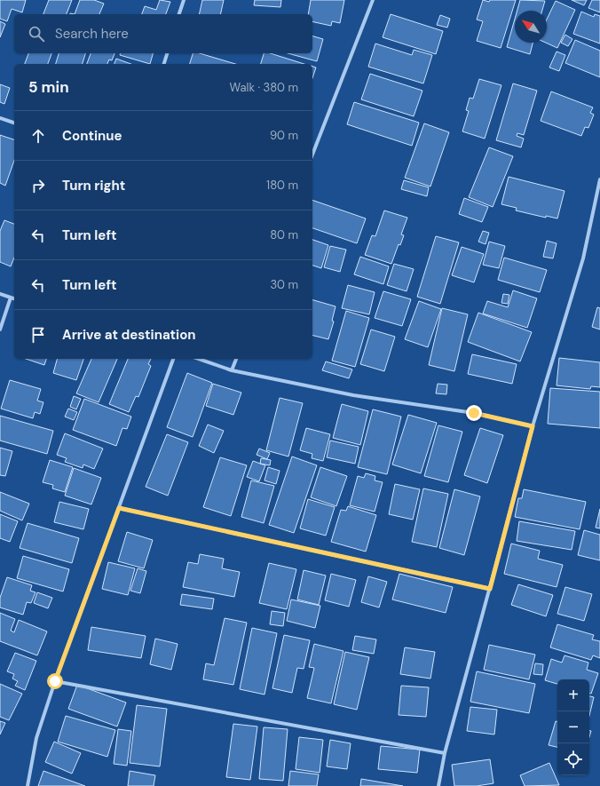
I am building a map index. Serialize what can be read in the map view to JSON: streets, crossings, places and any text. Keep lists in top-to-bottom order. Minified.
{"north":"top left","page":{"search":"Search here","heading":["5 min","Walk · 380 m"],"list":[["Continue","90 m"],["Turn right","180 m"],["Turn left","80 m"],["Turn left","30 m"],"Arrive at destination"],"map_buttons":["+","−"]}}
